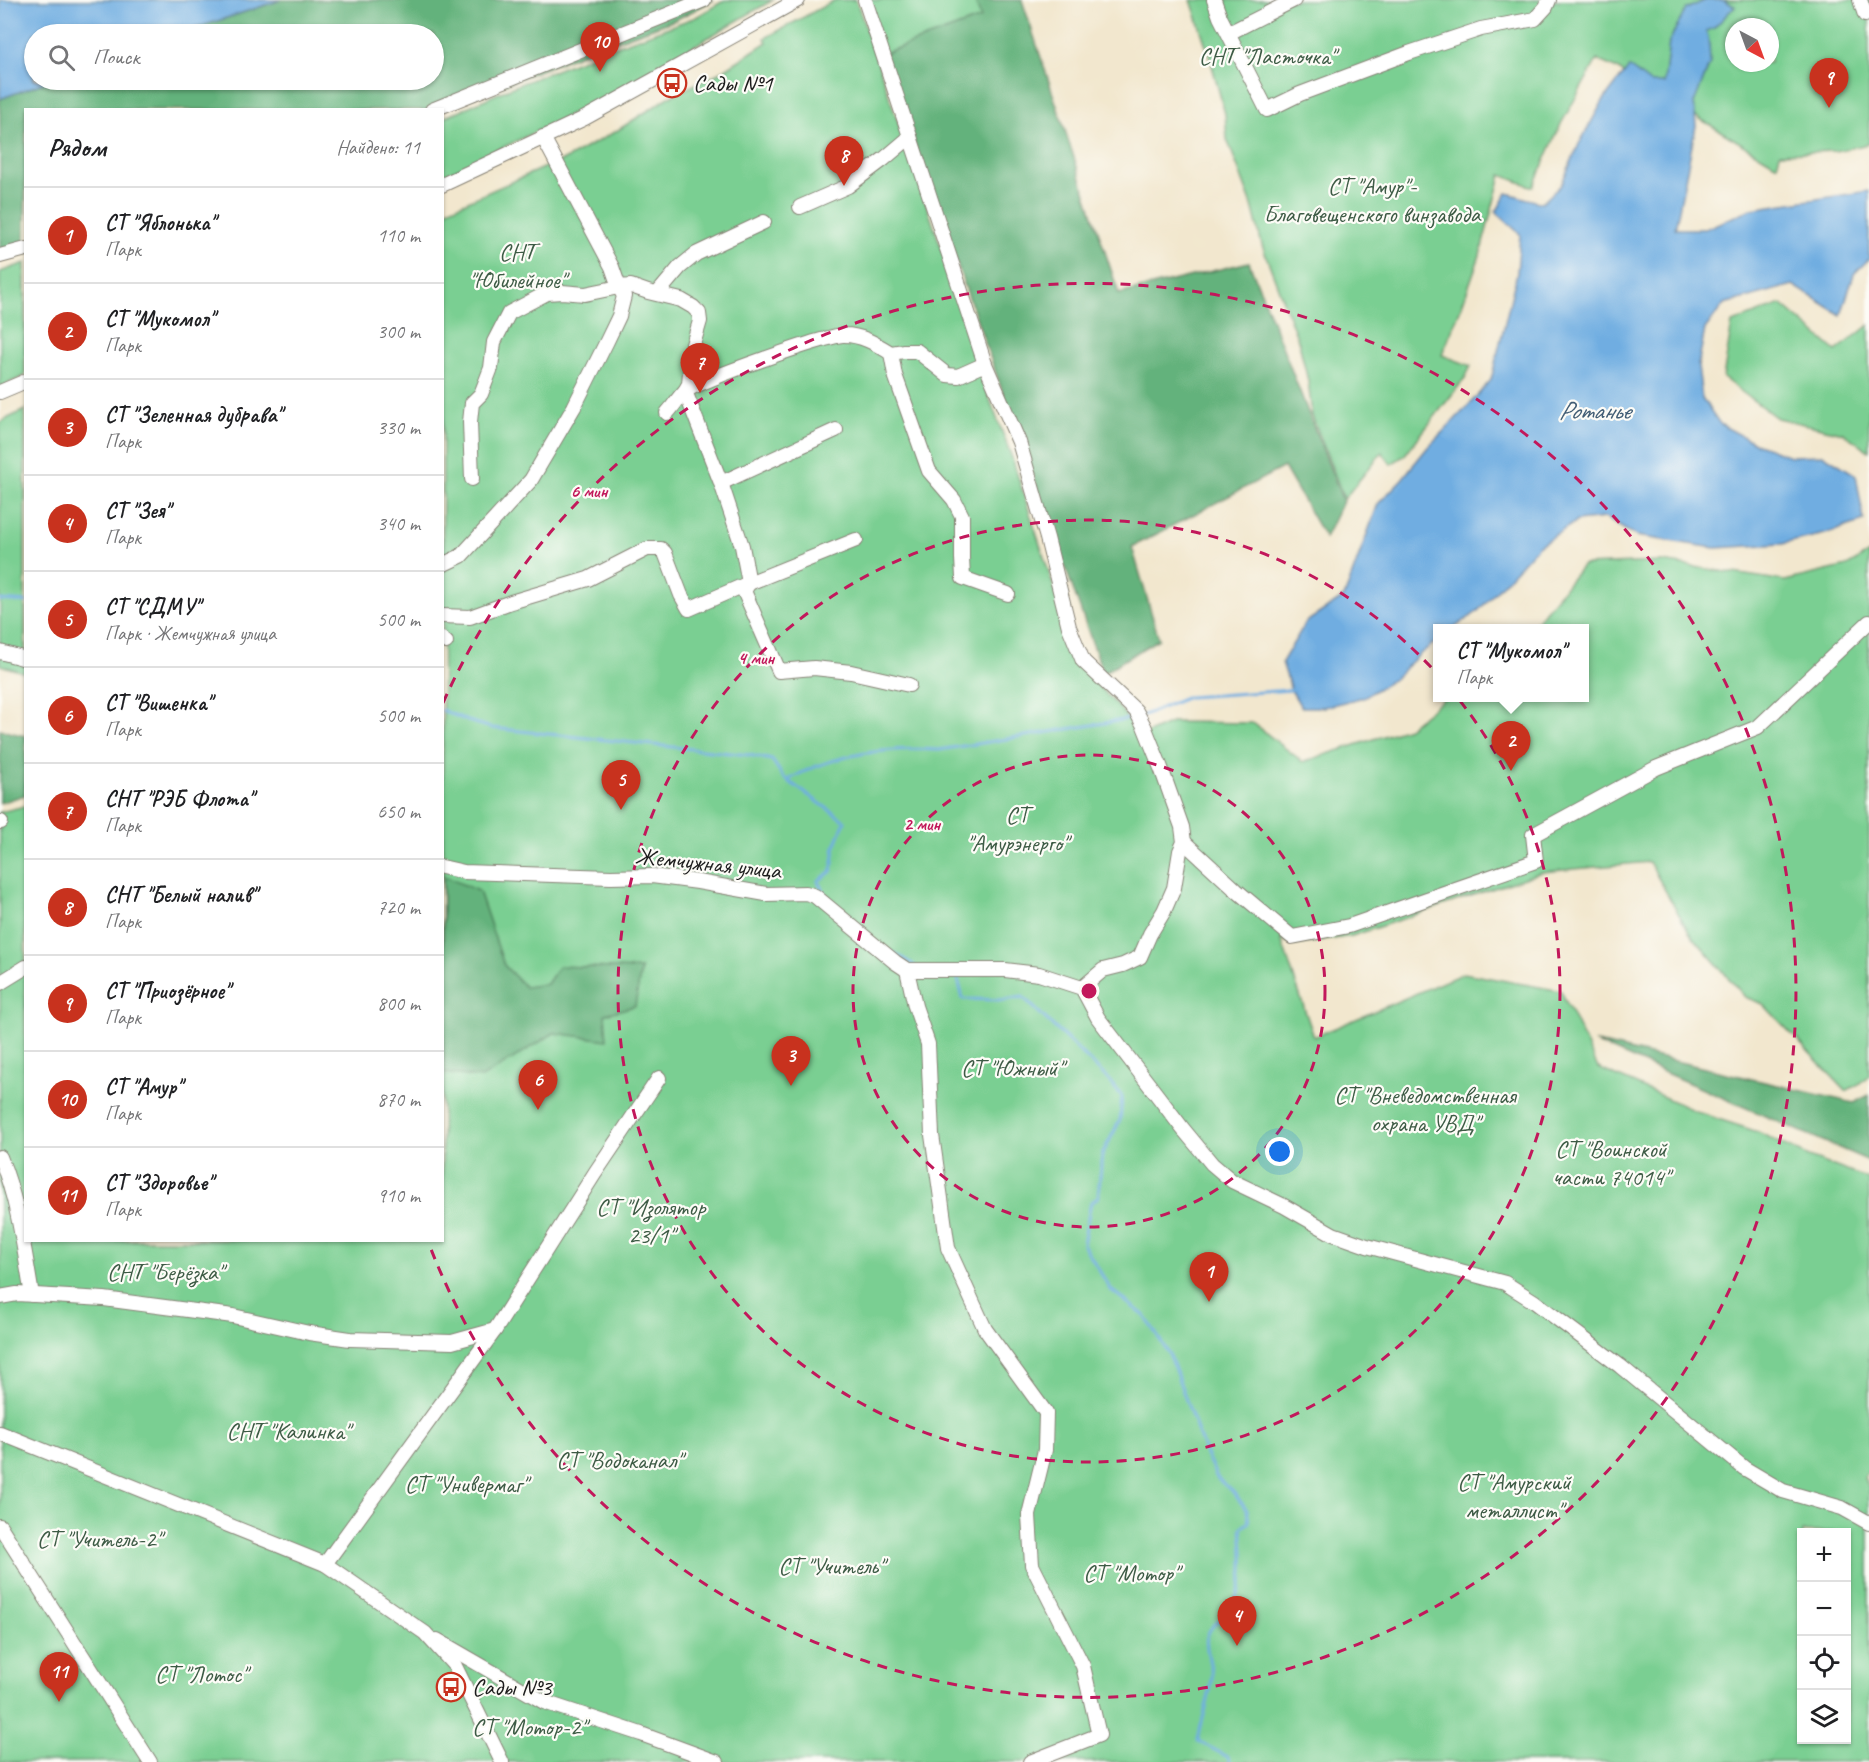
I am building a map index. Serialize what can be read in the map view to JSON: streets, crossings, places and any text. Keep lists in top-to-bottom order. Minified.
{"streets":{"street":["Жемчужная улица"]},"water":["Ротанье"],"parks":["СНТ \"Ласточка\"","СТ \"Амур\"- Благовещенского винзавода","СНТ \"Юбилейное\"","СТ \"Амурэнерго\"","СТ \"Южный\"","СТ \"Вневедомственная охрана УВД\"","СТ \"Воинской части 74014\"","СТ \"Изолятор 23/1\"","СНТ \"Берёзка\"","СНТ \"Калинка\"","СТ \"Водоканал\"","СТ \"Амурский металлист\"","СТ \"Универмаг\"","СТ \"Учитель-2\"","СТ \"Учитель\"","СТ \"Мотор\"","СТ \"Лотос\"","СТ \"Мотор-2\""],"places":{"bus stop":["Сады №1","Сады №3"]},"north":"bottom right","page":{"pins":["10","9","8","7","2","5","3","6","1","4","11"],"search":"Поиск","heading":["Рядом","Найдено: 11"],"list":[{"mark":"1","name":"СТ \"Яблонька\"","note":"Парк","value":"110 m"},{"mark":"2","name":"СТ \"Мукомол\"","note":"Парк","value":"300 m"},{"mark":"3","name":"СТ \"Зеленная дубрава\"","note":"Парк","value":"330 m"},{"mark":"4","name":"СТ \"Зея\"","note":"Парк","value":"340 m"},{"mark":"5","name":"СТ \"СДМУ\"","note":"Парк · Жемчужная улица","value":"500 m"},{"mark":"6","name":"СТ \"Вишенка\"","note":"Парк","value":"500 m"},{"mark":"7","name":"СНТ \"РЭБ Флота\"","note":"Парк","value":"650 m"},{"mark":"8","name":"СНТ \"Белый налив\"","note":"Парк","value":"720 m"},{"mark":"9","name":"СТ \"Приозёрное\"","note":"Парк","value":"800 m"},{"mark":"10","name":"СТ \"Амур\"","note":"Парк","value":"870 m"},{"mark":"11","name":"СТ \"Здоровье\"","note":"Парк","value":"910 m"}],"popup":["СТ \"Мукомол\"","Парк"],"map_buttons":["+","−"]},"rings":["6 мин","4 мин","2 мин"]}
